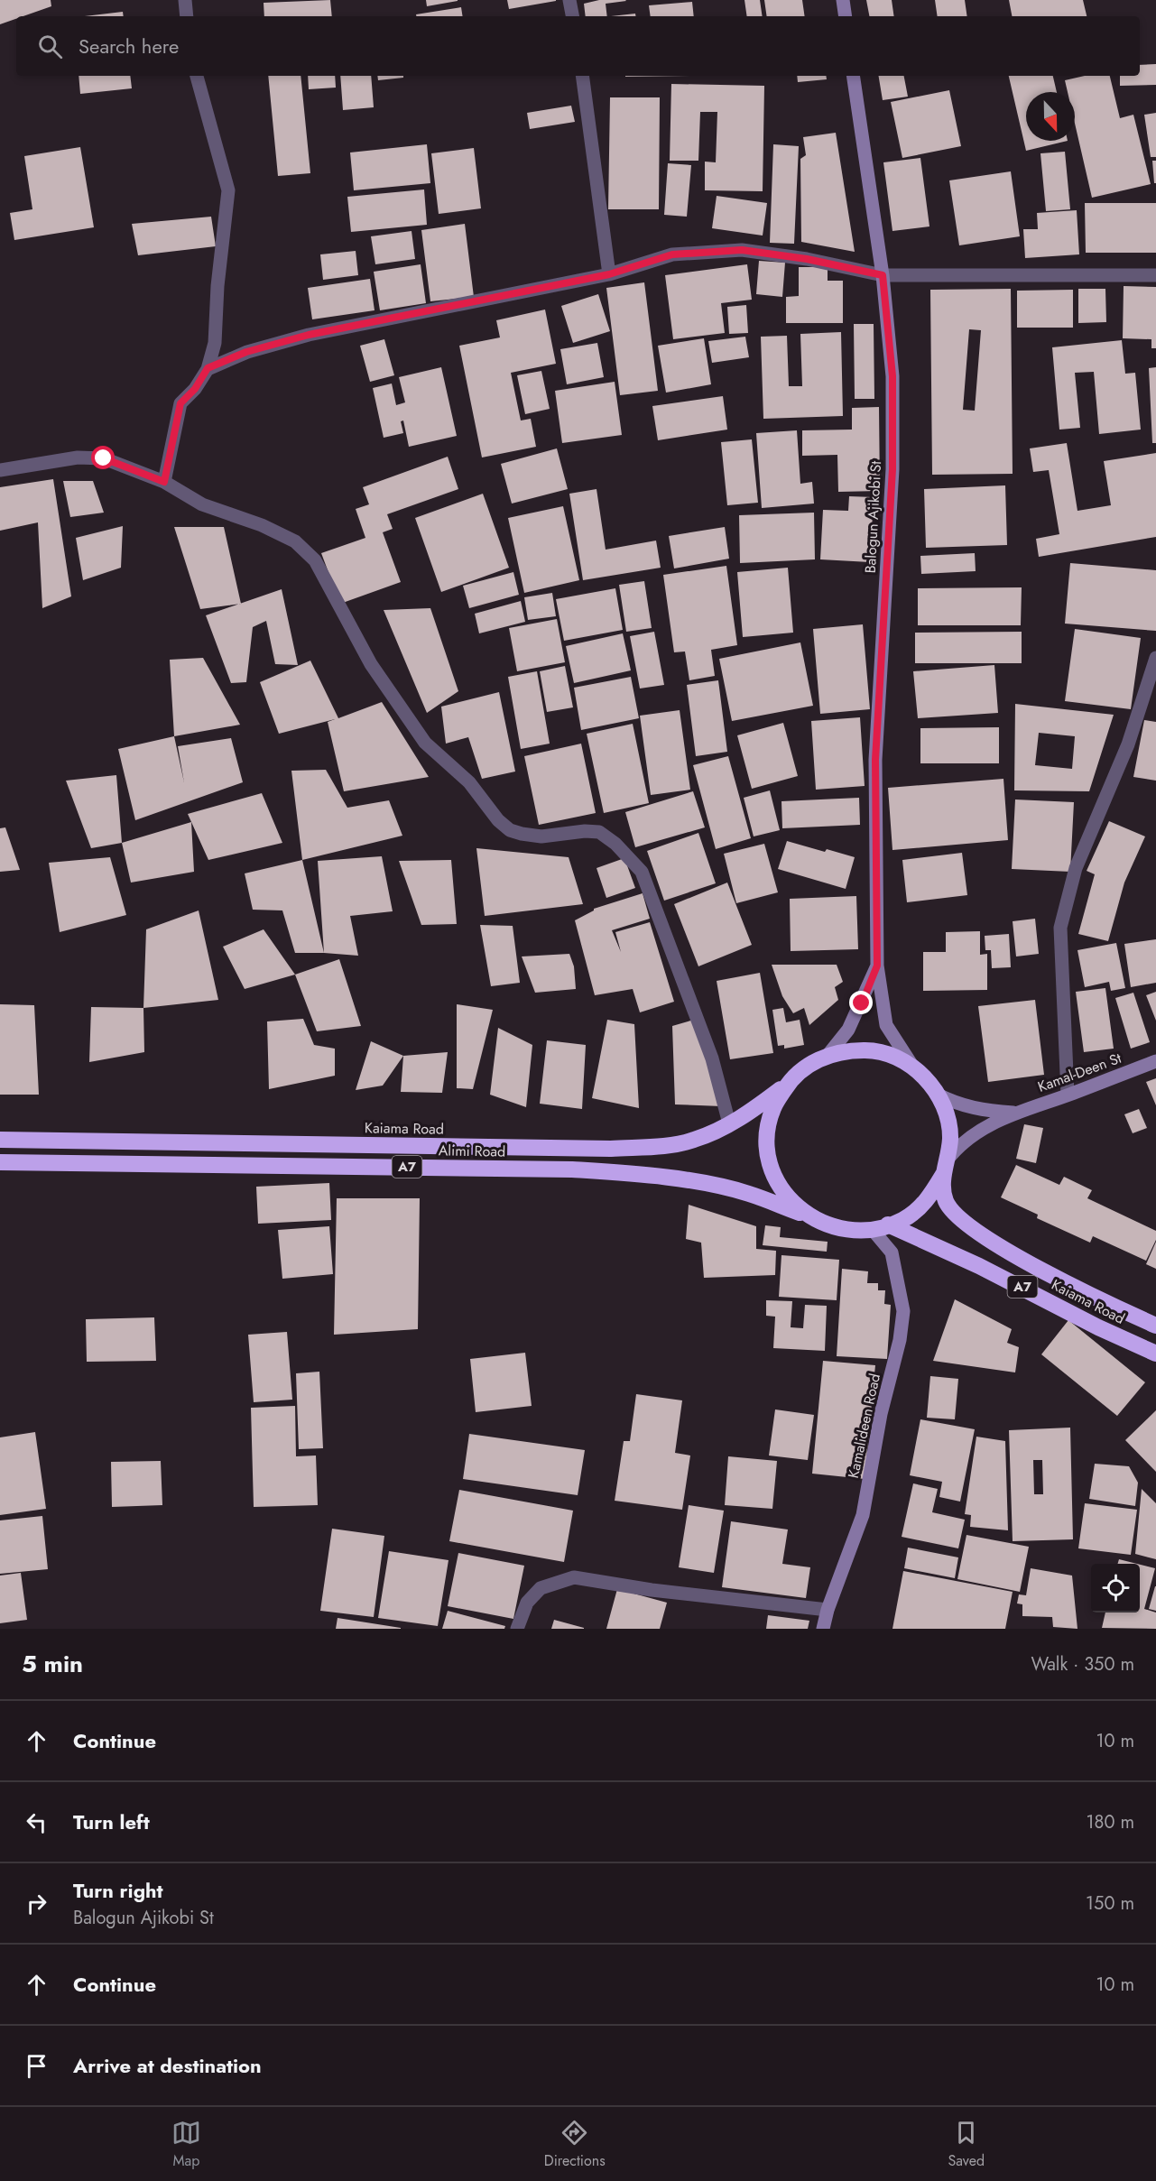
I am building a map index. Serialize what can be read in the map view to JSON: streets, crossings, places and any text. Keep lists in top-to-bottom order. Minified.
{"streets":{"highway":["Kaiama Road","Alimi Road","A7"],"street":["Balogun Ajikobi St","Kamal-Deen St","Kamalideen Road"]},"crossings":[["Balogun Ajikobi St","Kaiama Road"],["Balogun Ajikobi St","Alimi Road"],["Balogun Ajikobi St","Kamalideen Road"],["Kaiama Road","Alimi Road"],["Kaiama Road","Kamalideen Road"],["Alimi Road","Kamalideen Road"]],"north":"bottom","page":{"search":"Search here","heading":["5 min","Walk · 350 m"],"list":[["Continue","10 m"],["Turn left","180 m"],["Turn right","Balogun Ajikobi St","150 m"],["Continue","10 m"],"Arrive at destination"],"nav":["Map","Directions","Saved"]}}
